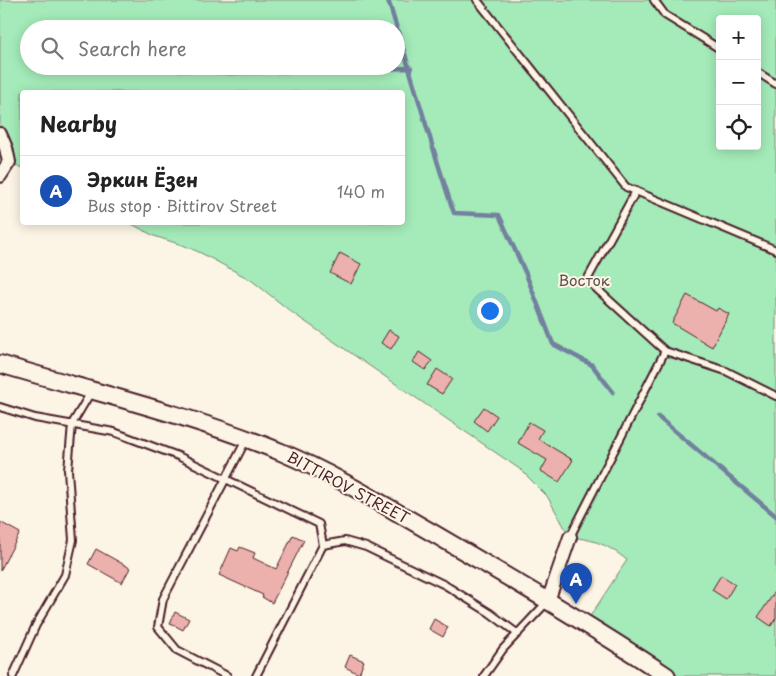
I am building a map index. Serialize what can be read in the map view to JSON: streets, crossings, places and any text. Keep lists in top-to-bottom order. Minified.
{"streets":{"street":["BITTIROV STREET"]},"parks":["Восток"],"page":{"map_buttons":["+","−"],"search":"Search here","heading":"Nearby","list":[{"mark":"A","name":"Эркин Ёзен","note":"Bus stop · Bittirov Street","value":"140 m"}],"pins":"A"}}
